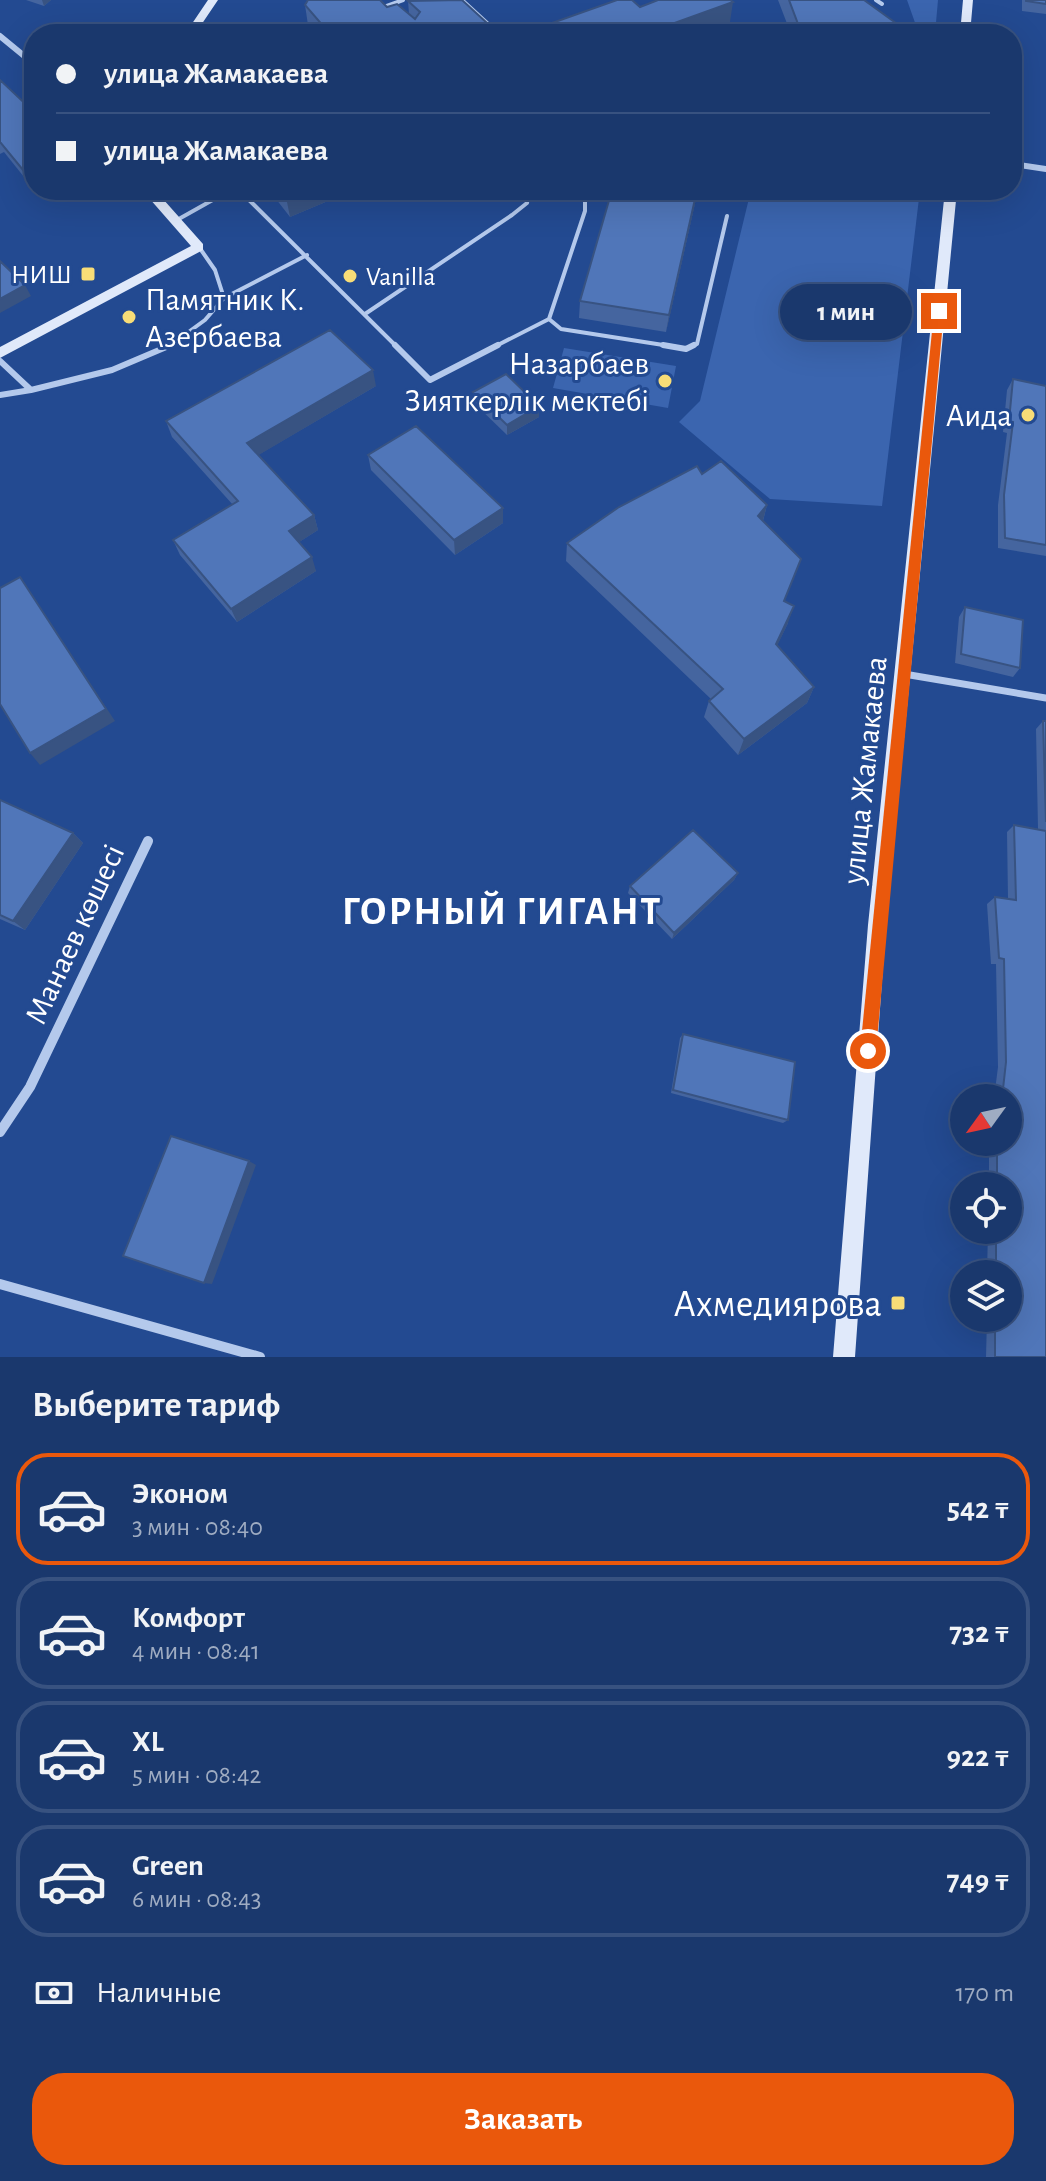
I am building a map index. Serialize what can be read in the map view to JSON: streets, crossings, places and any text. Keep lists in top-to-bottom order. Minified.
{"streets":{"street":["улица Жамакаева","Манаев көшесі"]},"districts":["ГОРНЫЙ ГИГАНТ"],"places":{"transit":["НИШ","Ахмедиярова"],"other":["Vanilla","Памятник К. Азербаева","Назарбаев Зияткерлік мектебі","Аида"]},"north":"bottom left","page":{"banner":["улица Жамакаева","улица Жамакаева"],"bubble":"1 мин","heading":"Выберите тариф","list":[{"name":"Эконом","note":"3 мин · 08:40","value":"542 ₸"},{"name":"Комфорт","note":"4 мин · 08:41","value":"732 ₸"},{"name":"XL","note":"5 мин · 08:42","value":"922 ₸"},{"name":"Green","note":"6 мин · 08:43","value":"749 ₸"}],"pay":["Наличные","170 m"],"buttons":"Заказать"}}
